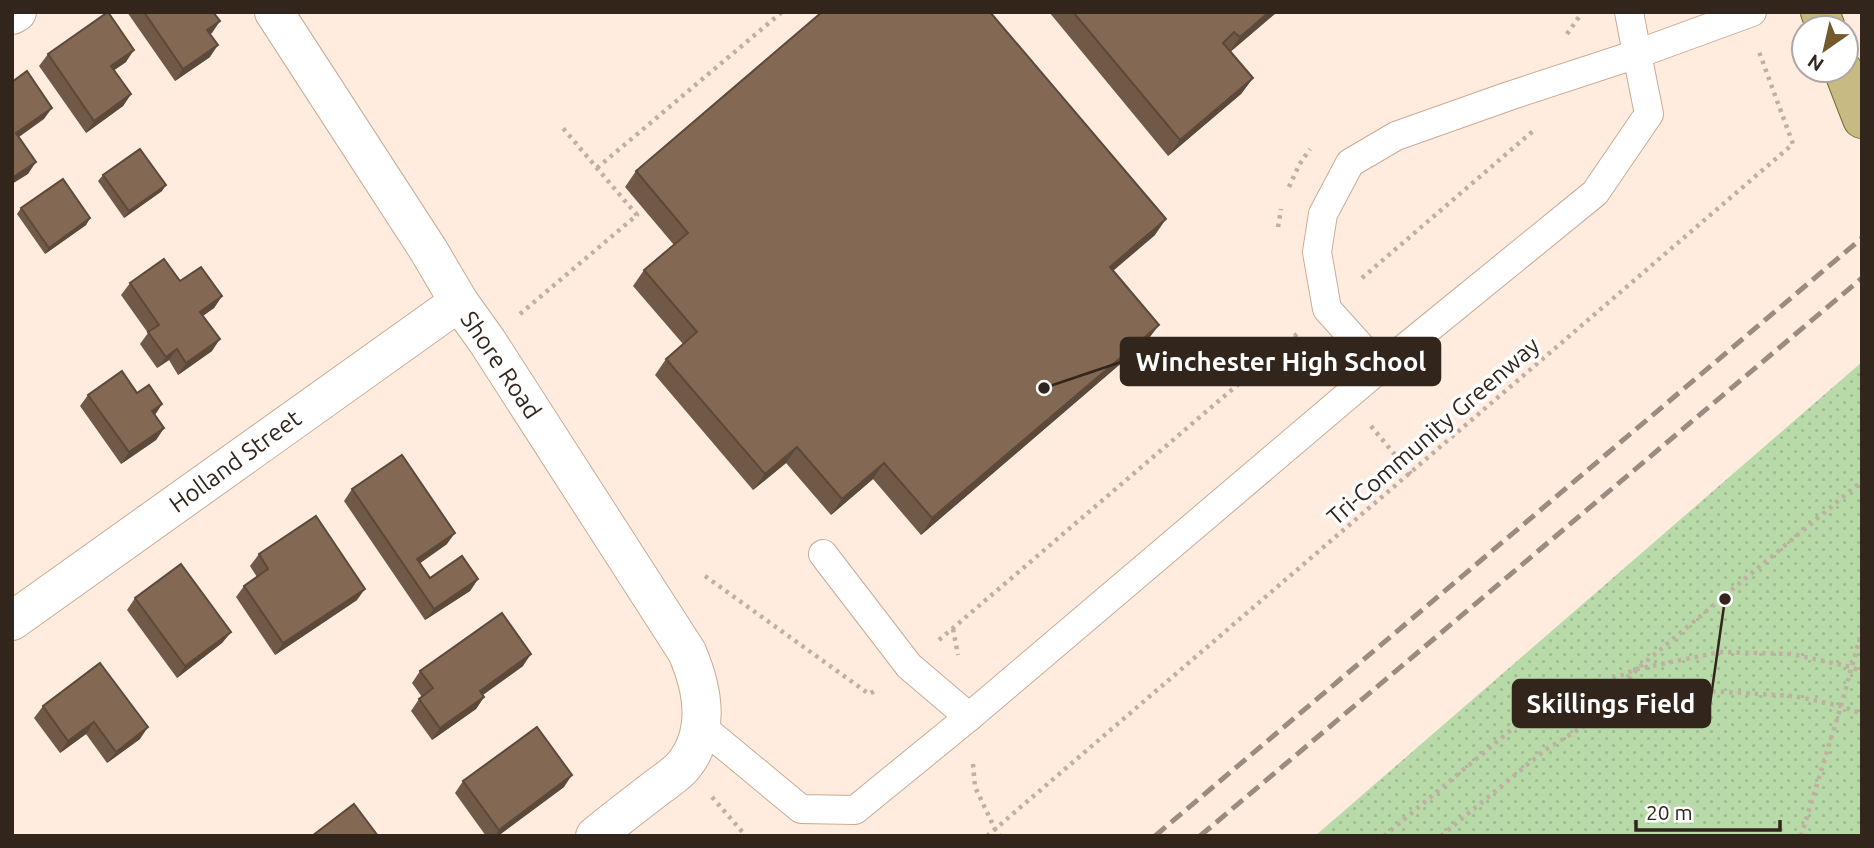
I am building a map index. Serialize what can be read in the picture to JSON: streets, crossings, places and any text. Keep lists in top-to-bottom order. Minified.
{"streets":{"street":["Shore Road","Holland Street"],"path":["Tri-Community Greenway"]},"crossings":[["Shore Road","Holland Street"]],"places":["Winchester High School","Skillings Field"],"scale_bar":"20 m","north":"bottom left"}
